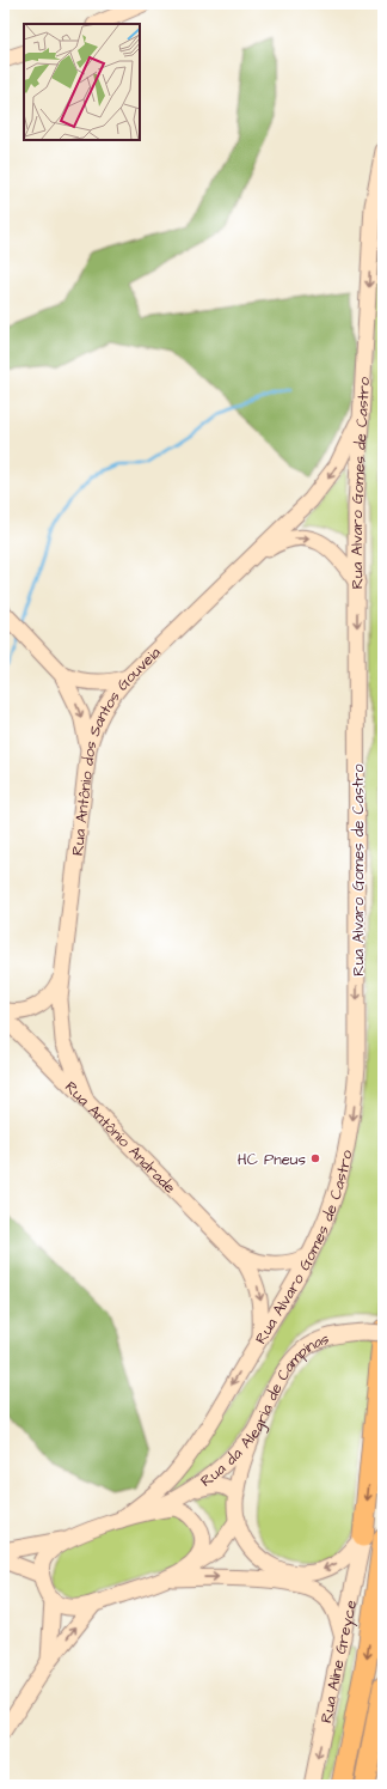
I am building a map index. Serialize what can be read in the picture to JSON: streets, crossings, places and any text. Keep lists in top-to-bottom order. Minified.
{"streets":{"main road":["Rua Alvaro Gomes de Castro","Rua Antônio dos Santos Gouveia","Rua Antônio Andrade","Rua da Alegria de Campinas","Rua Aline Greyce"]},"crossings":[["Rua Alvaro Gomes de Castro","Rua Antônio dos Santos Gouveia"],["Rua Alvaro Gomes de Castro","Rua Antônio Andrade"],["Rua Antônio dos Santos Gouveia","Rua Antônio Andrade"]],"one_way":["Rua Alvaro Gomes de Castro","Rua Aline Greyce"],"places":["HC Pneus"]}
